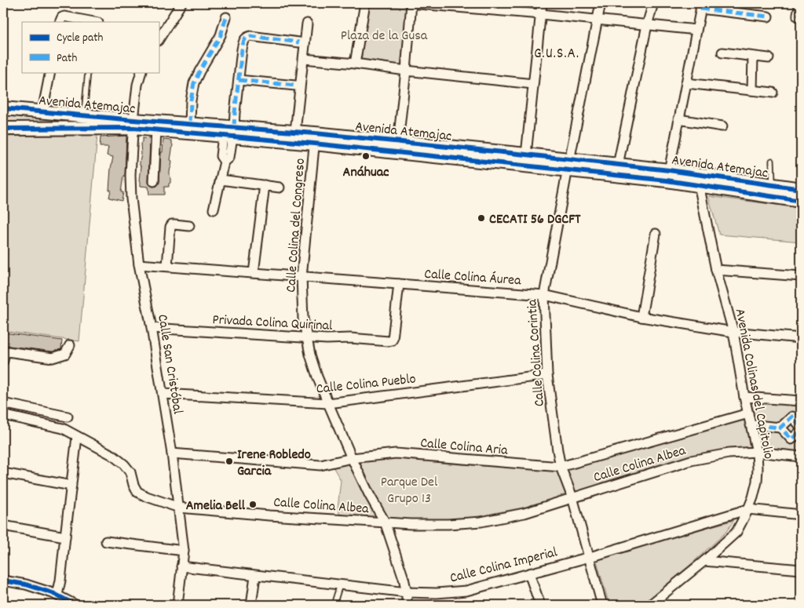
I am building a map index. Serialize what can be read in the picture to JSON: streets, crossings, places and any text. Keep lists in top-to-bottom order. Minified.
{"streets":{"main road":["Avenida Atemajac"],"street":["Calle Colina del Congreso","Calle Colina Áurea","Privada Colina Quirinal","Calle Colina Corintia","Calle San Cristóbal","Calle Colina Pueblo","Avenida Colinas del Capitolio","Calle Colina Aria","Calle Colina Albea","Calle Colina Imperial"]},"crossings":[["Avenida Atemajac","Calle Colina del Congreso"],["Avenida Atemajac","Calle Colina Corintia"],["Avenida Atemajac","Calle San Cristóbal"],["Avenida Atemajac","Avenida Colinas del Capitolio"],["Calle Colina del Congreso","Calle Colina Áurea"],["Calle Colina del Congreso","Privada Colina Quirinal"],["Calle Colina del Congreso","Calle Colina Pueblo"],["Calle Colina del Congreso","Calle Colina Aria"],["Calle Colina del Congreso","Calle Colina Albea"],["Calle Colina del Congreso","Calle Colina Imperial"],["Calle Colina Áurea","Privada Colina Quirinal"],["Calle Colina Áurea","Calle Colina Corintia"],["Calle Colina Áurea","Calle San Cristóbal"],["Calle Colina Áurea","Avenida Colinas del Capitolio"],["Privada Colina Quirinal","Calle San Cristóbal"],["Calle Colina Corintia","Calle Colina Pueblo"],["Calle Colina Corintia","Calle Colina Aria"],["Calle Colina Corintia","Calle Colina Albea"],["Calle Colina Corintia","Calle Colina Imperial"],["Calle San Cristóbal","Calle Colina Pueblo"],["Calle San Cristóbal","Calle Colina Aria"],["Calle San Cristóbal","Calle Colina Albea"],["Calle San Cristóbal","Calle Colina Imperial"],["Avenida Colinas del Capitolio","Calle Colina Aria"],["Avenida Colinas del Capitolio","Calle Colina Albea"],["Avenida Colinas del Capitolio","Calle Colina Imperial"]],"districts":["G.U.S.A."],"parks":["Plaza de la Gusa","Parque Del Grupo 13"],"places":["Anáhuac","CECATI 56 DGCFT","Irene Robledo Garcia","Amelia Bell"],"legend":["Cycle path","Path"]}
